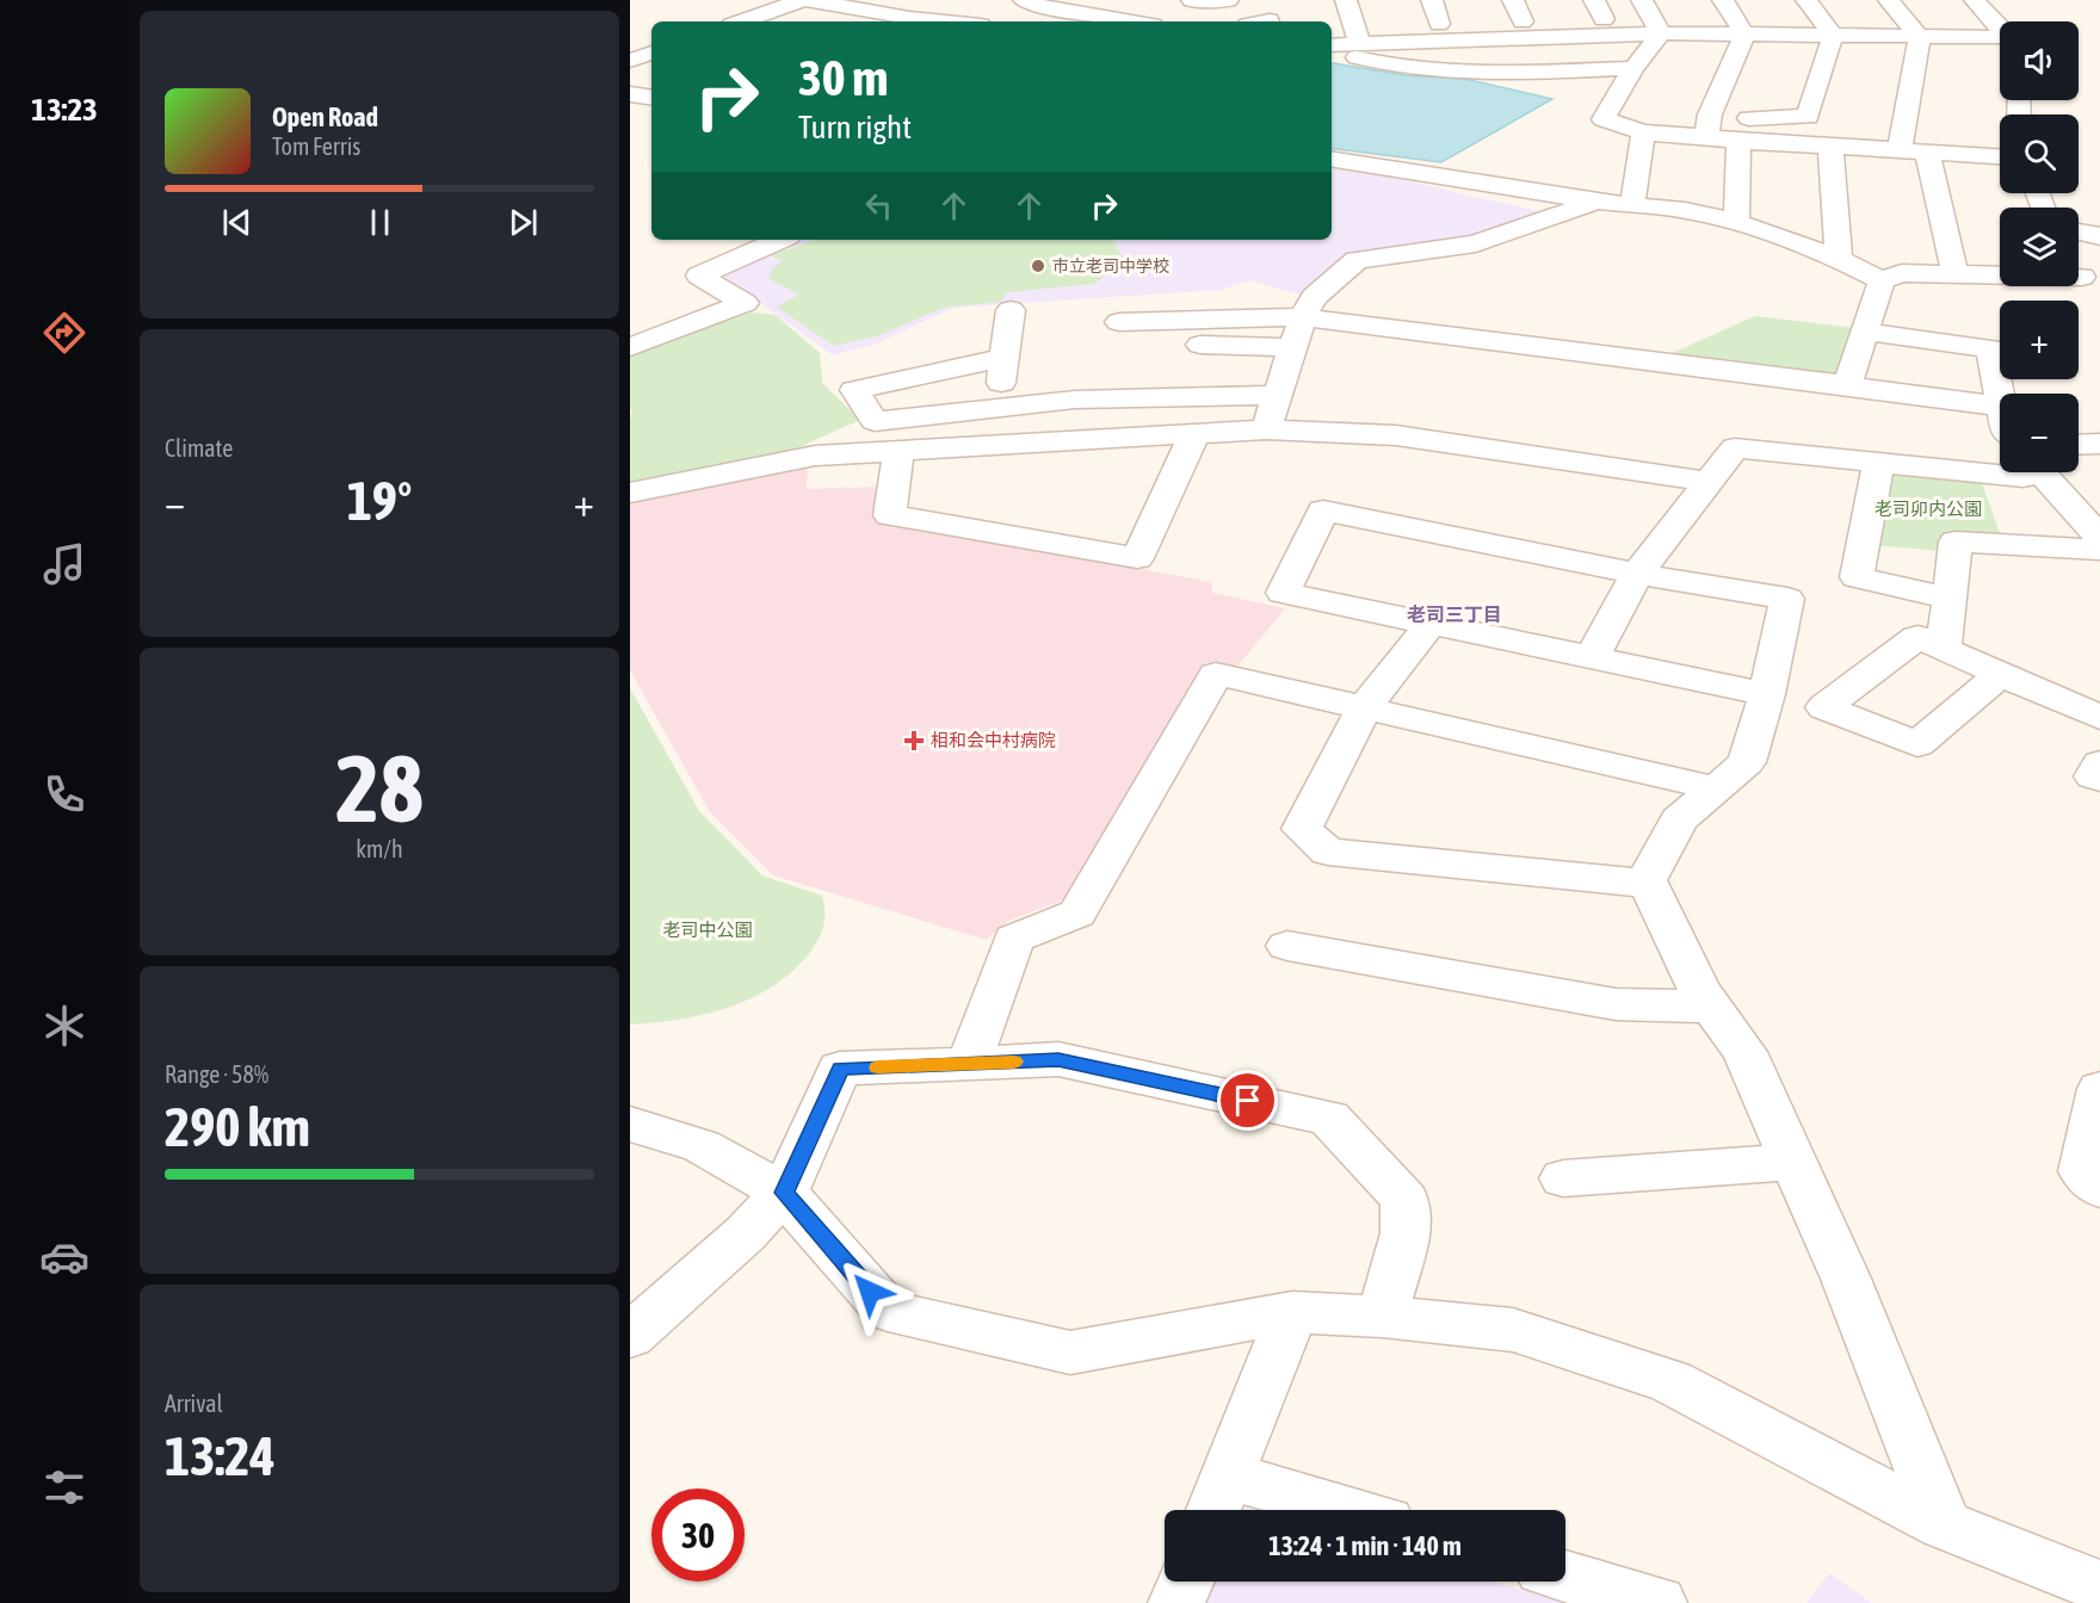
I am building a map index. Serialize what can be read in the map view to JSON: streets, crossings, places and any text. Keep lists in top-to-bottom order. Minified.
{"districts":["老司三丁目"],"parks":["老司卯内公園","老司中公園"],"places":{"other":["市立老司中学校"],"health":["相和会中村病院"]},"page":{"tabs":"13:23","map_buttons":["+","−"],"turn":["30 m","Turn right"],"song":["Open Road","Tom Ferris"],"tile":["Climate",["28","km/h"],["Range · 58%","290 km"],["Arrival","13:24"]],"heat":["−","19°","+"],"limit":"30","trip":"13:24 · 1 min · 140 m"}}
